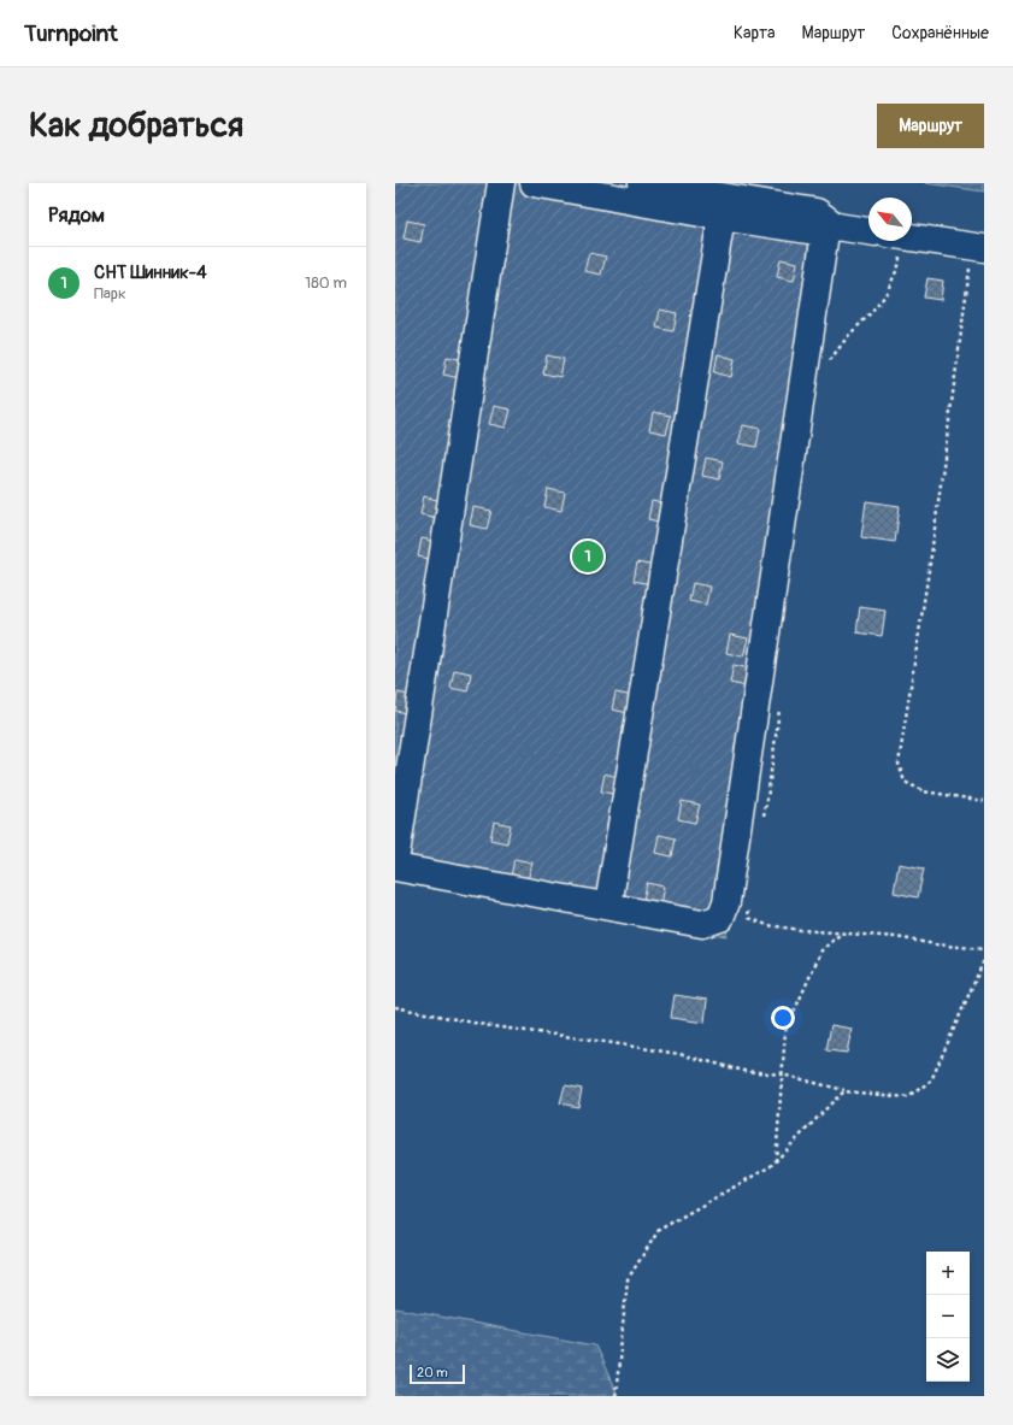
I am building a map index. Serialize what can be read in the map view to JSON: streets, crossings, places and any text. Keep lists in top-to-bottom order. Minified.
{"scale_bar":"20 m","north":"top left","page":{"header":"Turnpoint","nav":["Карта","Маршрут","Сохранённые"],"buttons":"Маршрут","title":"Как добраться","heading":"Рядом","list":[{"mark":"1","name":"СНТ Шинник-4","note":"Парк","value":"180 m"}],"pins":"1","map_buttons":["+","−"],"scale":"20 m"}}
